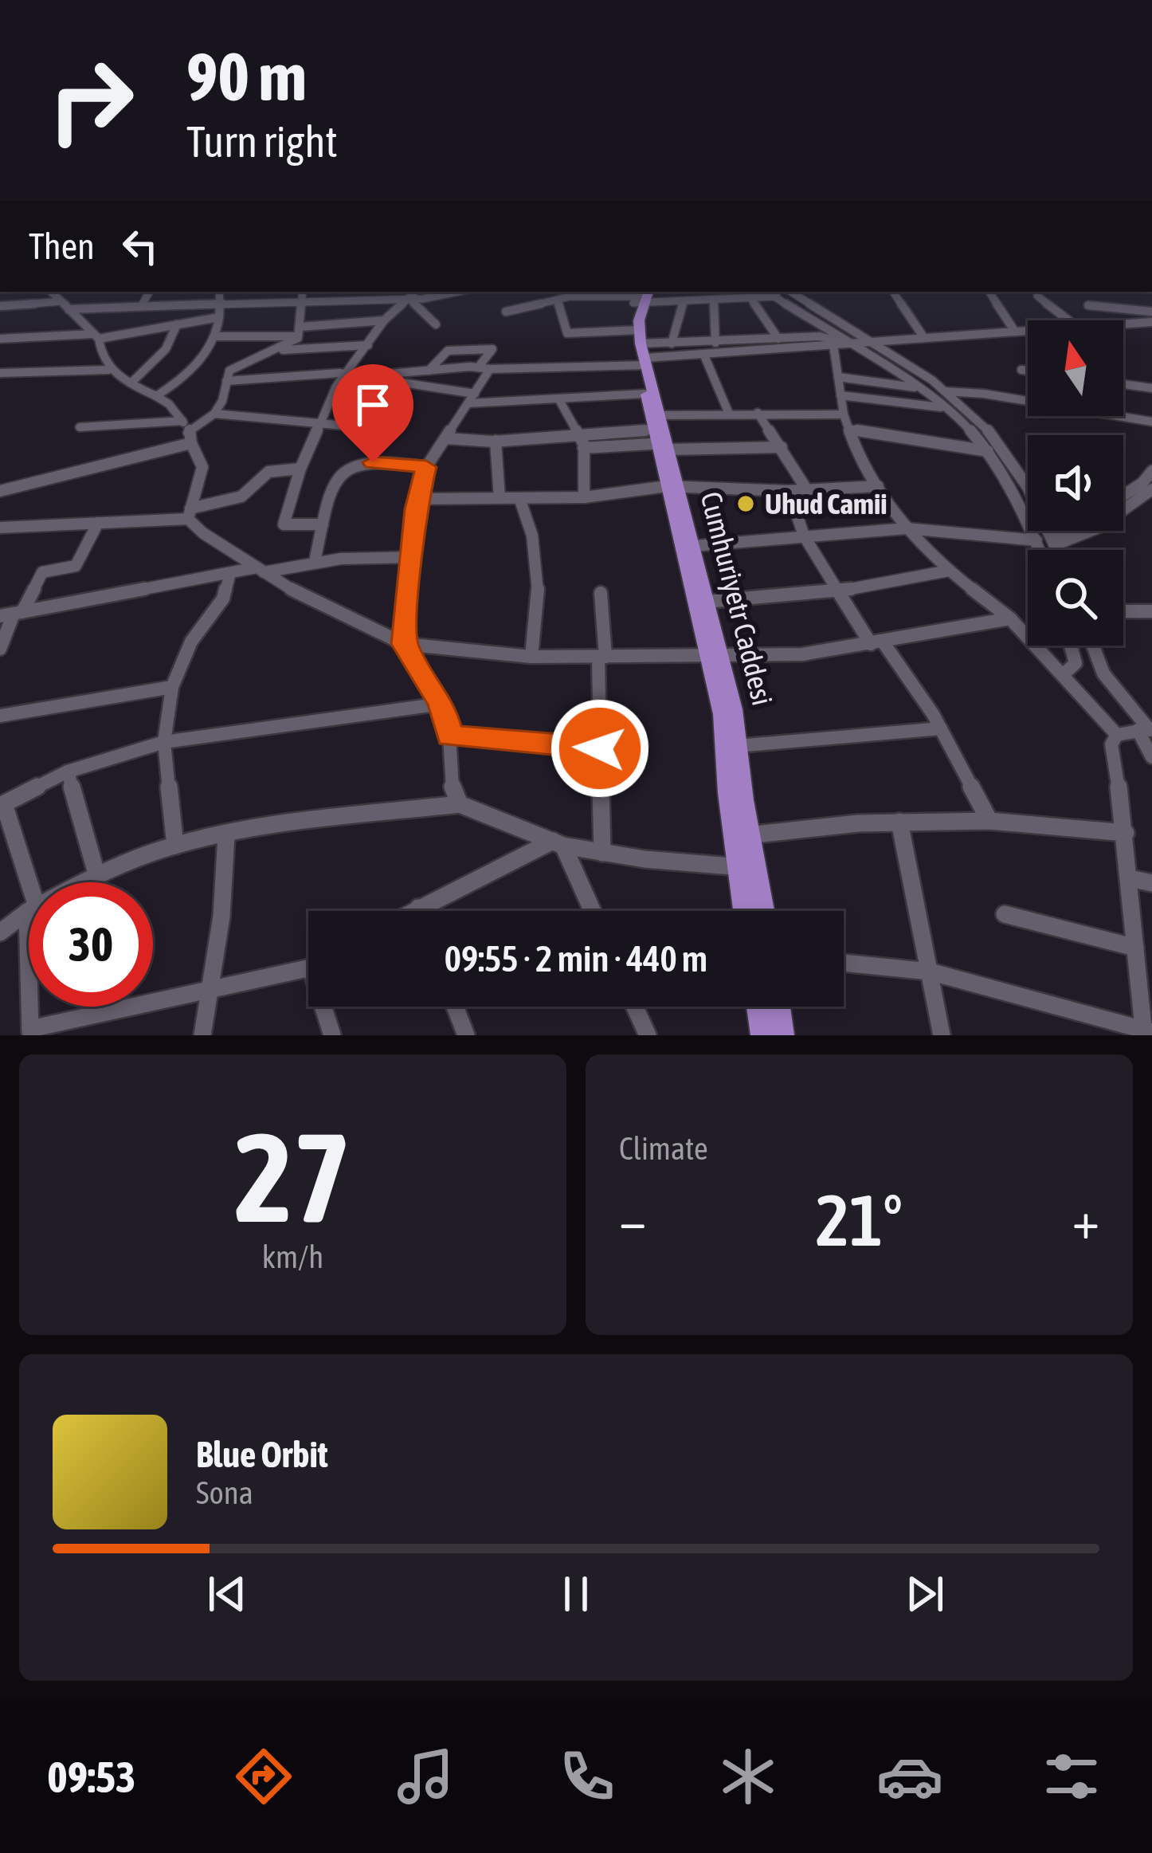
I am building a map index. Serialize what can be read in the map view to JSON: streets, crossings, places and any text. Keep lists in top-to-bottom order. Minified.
{"streets":{"main road":["Cumhuriyetr Caddesi"]},"places":["Uhud Camii"],"north":"top","page":{"turn":["90 m","Turn right"],"then":"Then","limit":"30","trip":"09:55 · 2 min · 440 m","tile":[["27","km/h"],"Climate"],"heat":["−","21°","+"],"song":["Blue Orbit","Sona"],"tabs":"09:53"}}
